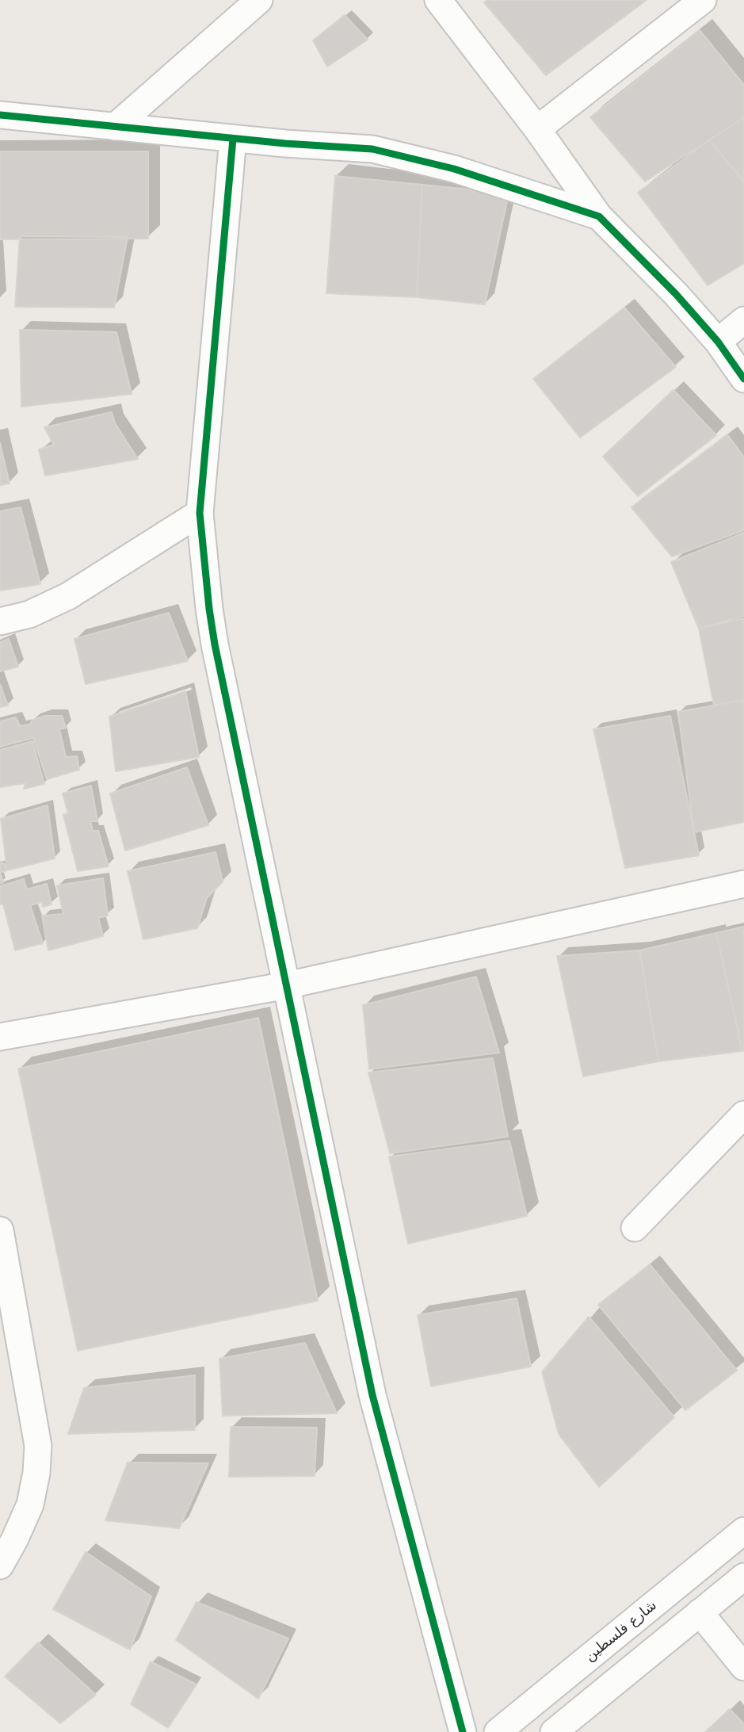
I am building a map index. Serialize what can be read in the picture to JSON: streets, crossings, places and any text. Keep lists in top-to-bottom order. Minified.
{"streets":{"street":["شارع فلسطين"]}}
